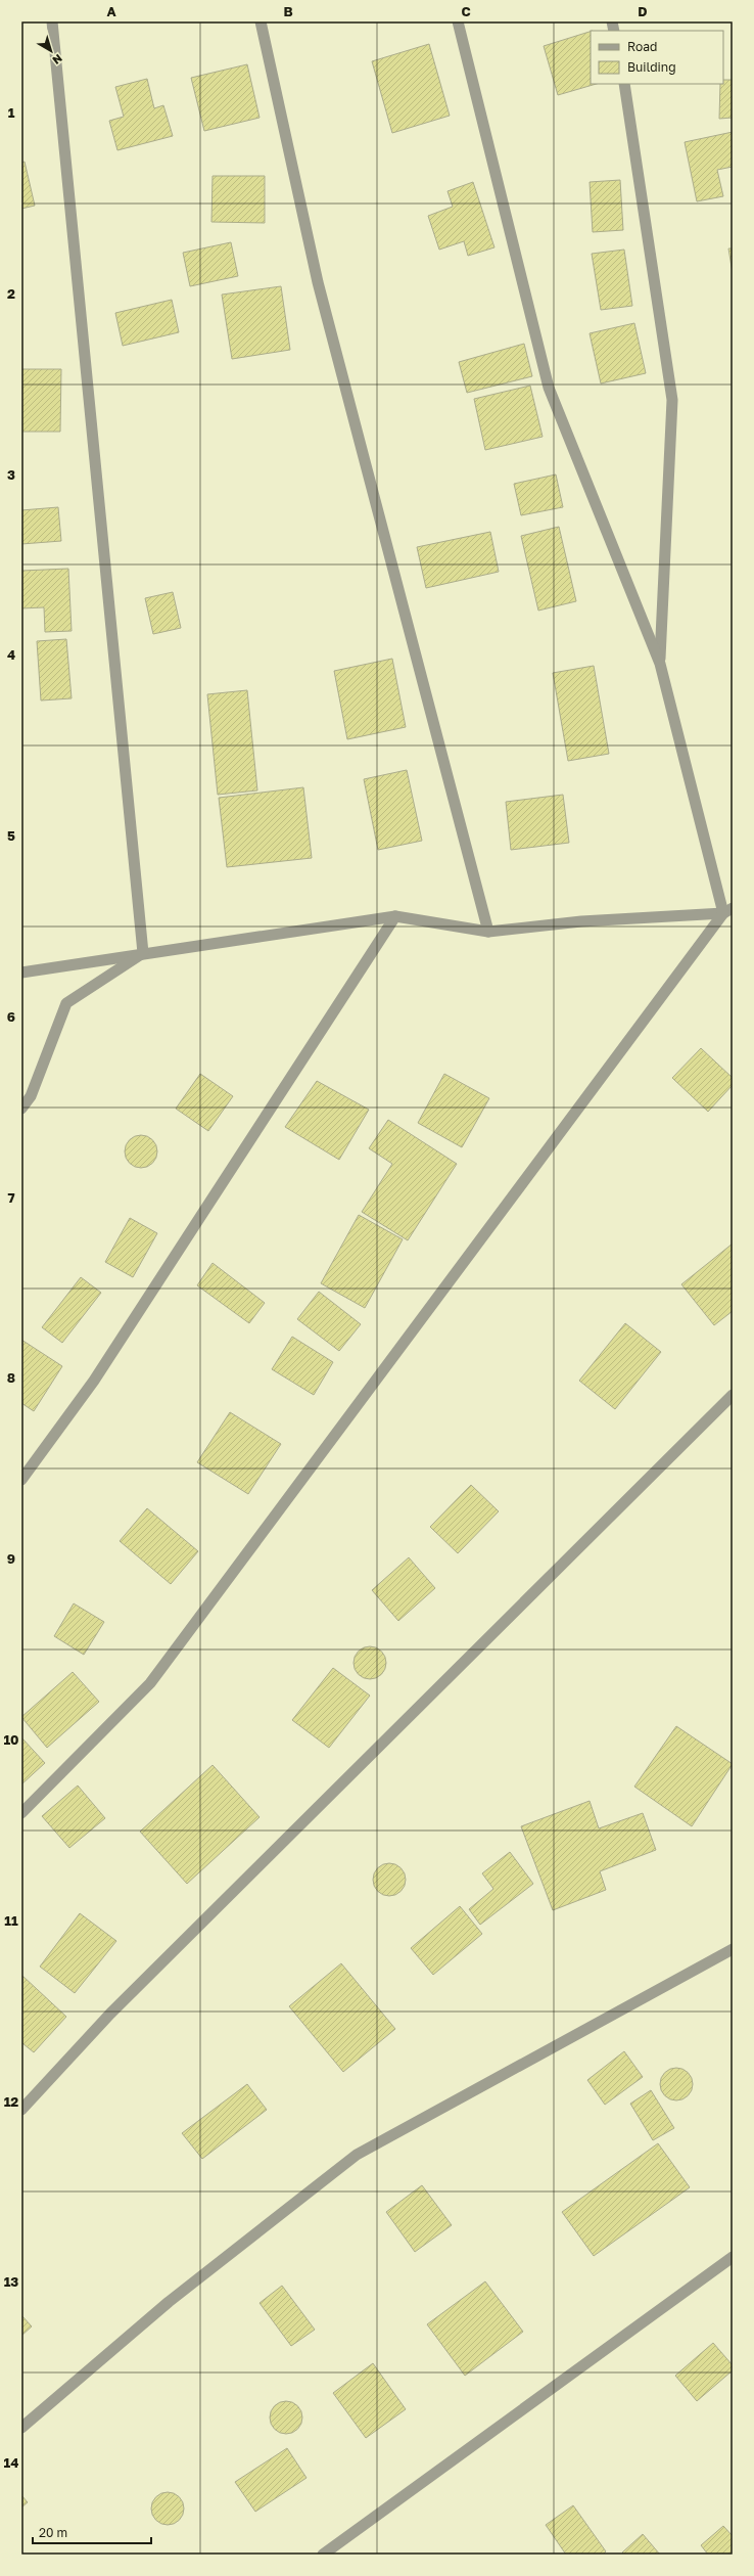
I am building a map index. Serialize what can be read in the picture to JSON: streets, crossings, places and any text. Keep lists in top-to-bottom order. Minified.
{"legend":["Road","Building"],"scale_bar":"20 m","north":"bottom right","grid":{"columns":["A","B","C","D"],"rows":["1","2","3","4","5","6","7","8","9","10","11","12","13","14"]}}
